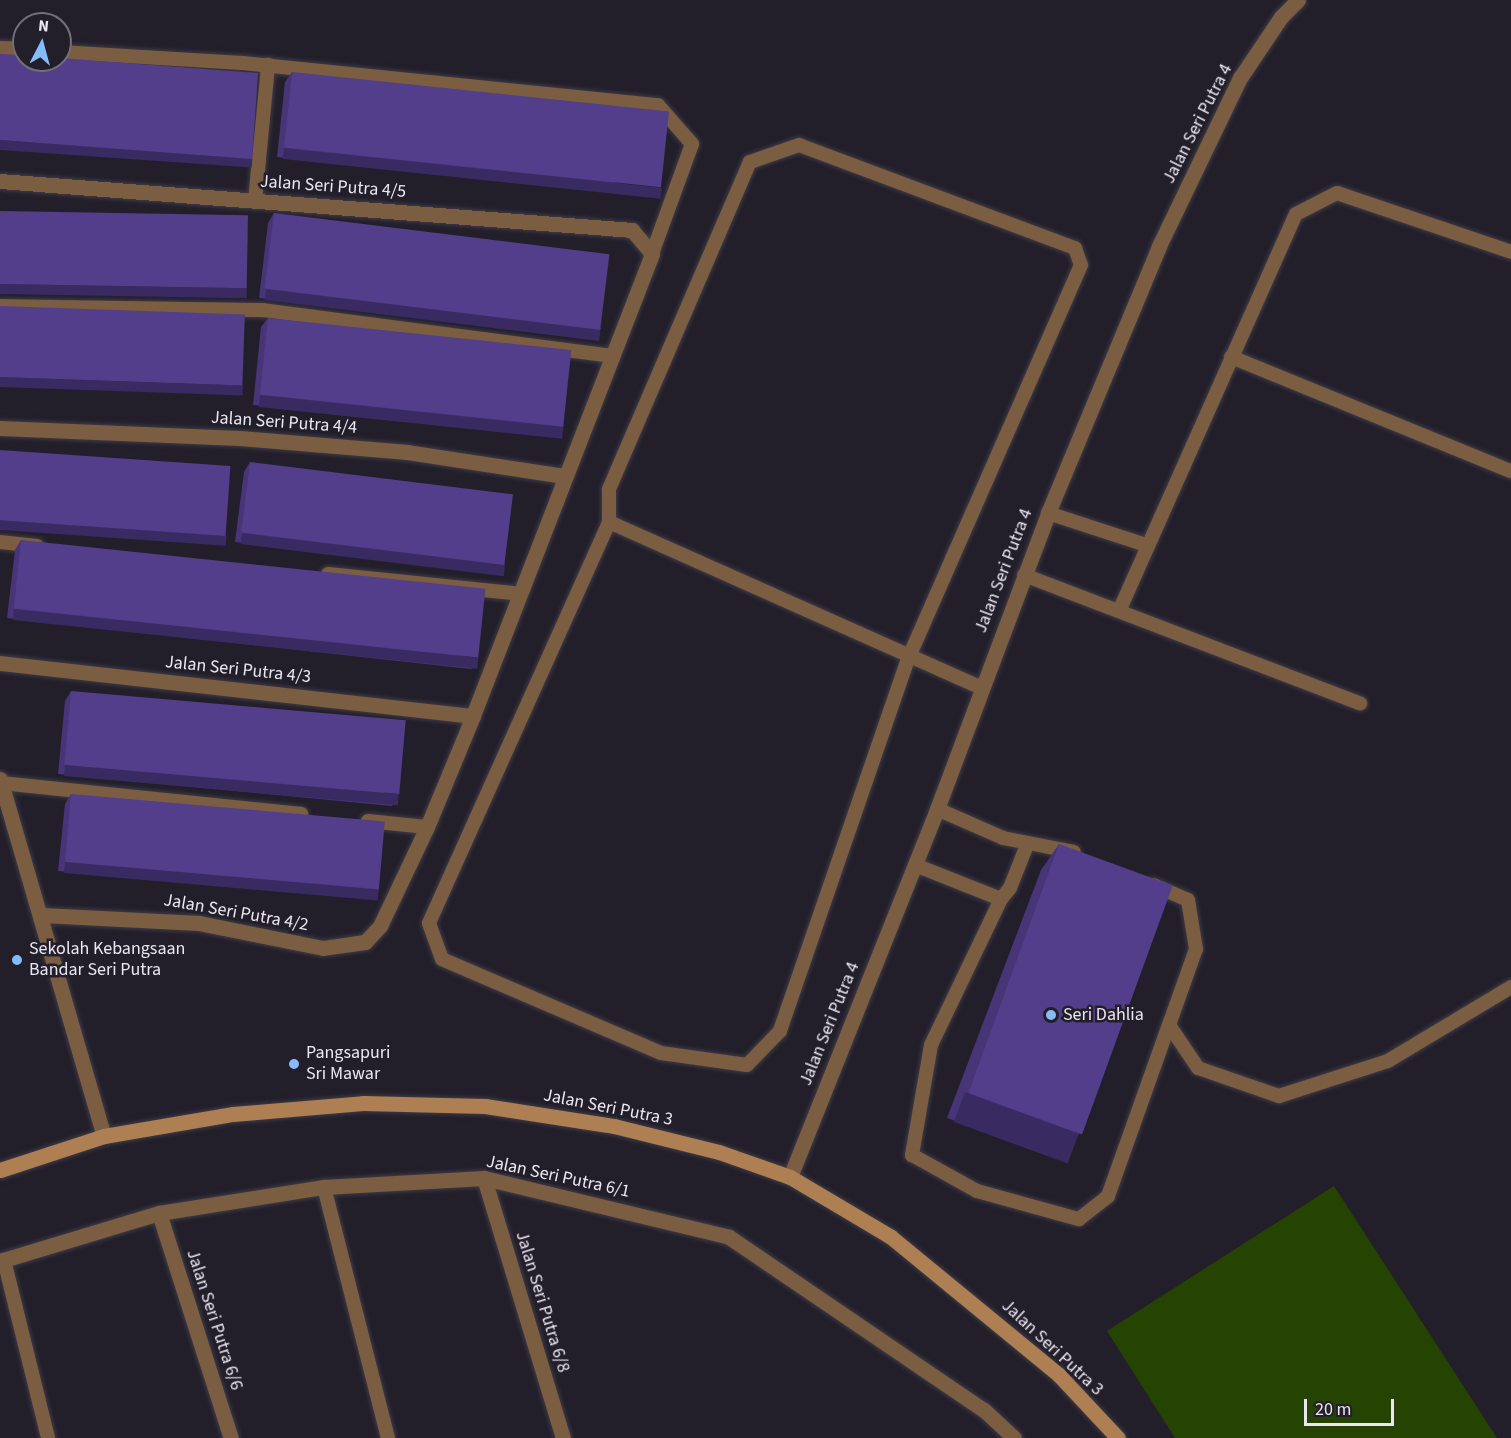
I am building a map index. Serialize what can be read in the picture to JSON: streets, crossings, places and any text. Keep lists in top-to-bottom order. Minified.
{"streets":{"street":["Jalan Seri Putra 4","Jalan Seri Putra 4/5","Jalan Seri Putra 4/4","Jalan Seri Putra 4/3","Jalan Seri Putra 4/2","Jalan Seri Putra 3","Jalan Seri Putra 6/1","Jalan Seri Putra 6/8","Jalan Seri Putra 6/6"]},"crossings":[["Jalan Seri Putra 4","Jalan Seri Putra 3"],["Jalan Seri Putra 6/1","Jalan Seri Putra 6/8"],["Jalan Seri Putra 6/1","Jalan Seri Putra 6/6"]],"places":["Sekolah Kebangsaan Bandar Seri Putra","Seri Dahlia","Pangsapuri Sri Mawar"],"scale_bar":"20 m","north":"top"}
